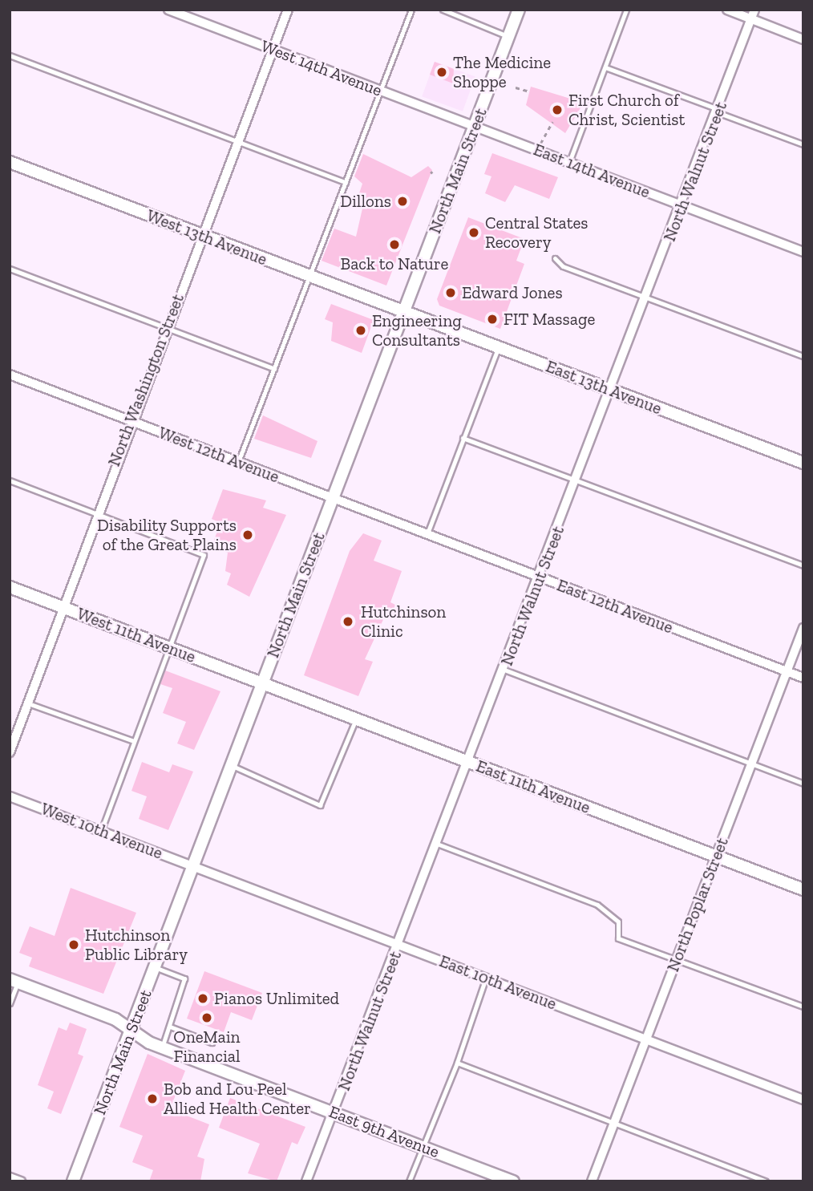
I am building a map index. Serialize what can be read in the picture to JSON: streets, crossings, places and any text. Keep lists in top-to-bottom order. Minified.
{"streets":{"street":["West 14th Avenue","North Main Street","East 14th Avenue","North Walnut Street","West 13th Avenue","North Washington Street","East 13th Avenue","West 12th Avenue","East 12th Avenue","West 11th Avenue","East 11th Avenue","West 10th Avenue","North Poplar Street","East 10th Avenue","East 9th Avenue"]},"crossings":[["West 14th Avenue","North Main Street"],["West 14th Avenue","East 14th Avenue"],["West 14th Avenue","North Washington Street"],["North Main Street","East 14th Avenue"],["North Main Street","West 13th Avenue"],["North Main Street","East 13th Avenue"],["North Main Street","West 12th Avenue"],["North Main Street","East 12th Avenue"],["North Main Street","West 11th Avenue"],["North Main Street","East 11th Avenue"],["North Main Street","West 10th Avenue"],["North Main Street","East 10th Avenue"],["North Main Street","East 9th Avenue"],["East 14th Avenue","North Walnut Street"],["North Walnut Street","East 13th Avenue"],["North Walnut Street","East 12th Avenue"],["North Walnut Street","East 11th Avenue"],["North Walnut Street","East 10th Avenue"],["North Walnut Street","East 9th Avenue"],["West 13th Avenue","North Washington Street"],["West 13th Avenue","East 13th Avenue"],["North Washington Street","West 12th Avenue"],["North Washington Street","West 11th Avenue"],["West 12th Avenue","East 12th Avenue"],["East 12th Avenue","North Poplar Street"],["West 11th Avenue","East 11th Avenue"],["East 11th Avenue","North Poplar Street"],["West 10th Avenue","East 10th Avenue"],["North Poplar Street","East 10th Avenue"]],"places":["The Medicine Shoppe","First Church of Christ, Scientist","Dillons","Central States Recovery","Back to Nature","Edward Jones","FIT Massage","Engineering Consultants","Disability Supports of the Great Plains","Hutchinson Clinic","Hutchinson Public Library","Pianos Unlimited","OneMain Financial","Bob and Lou Peel Allied Health Center"]}
